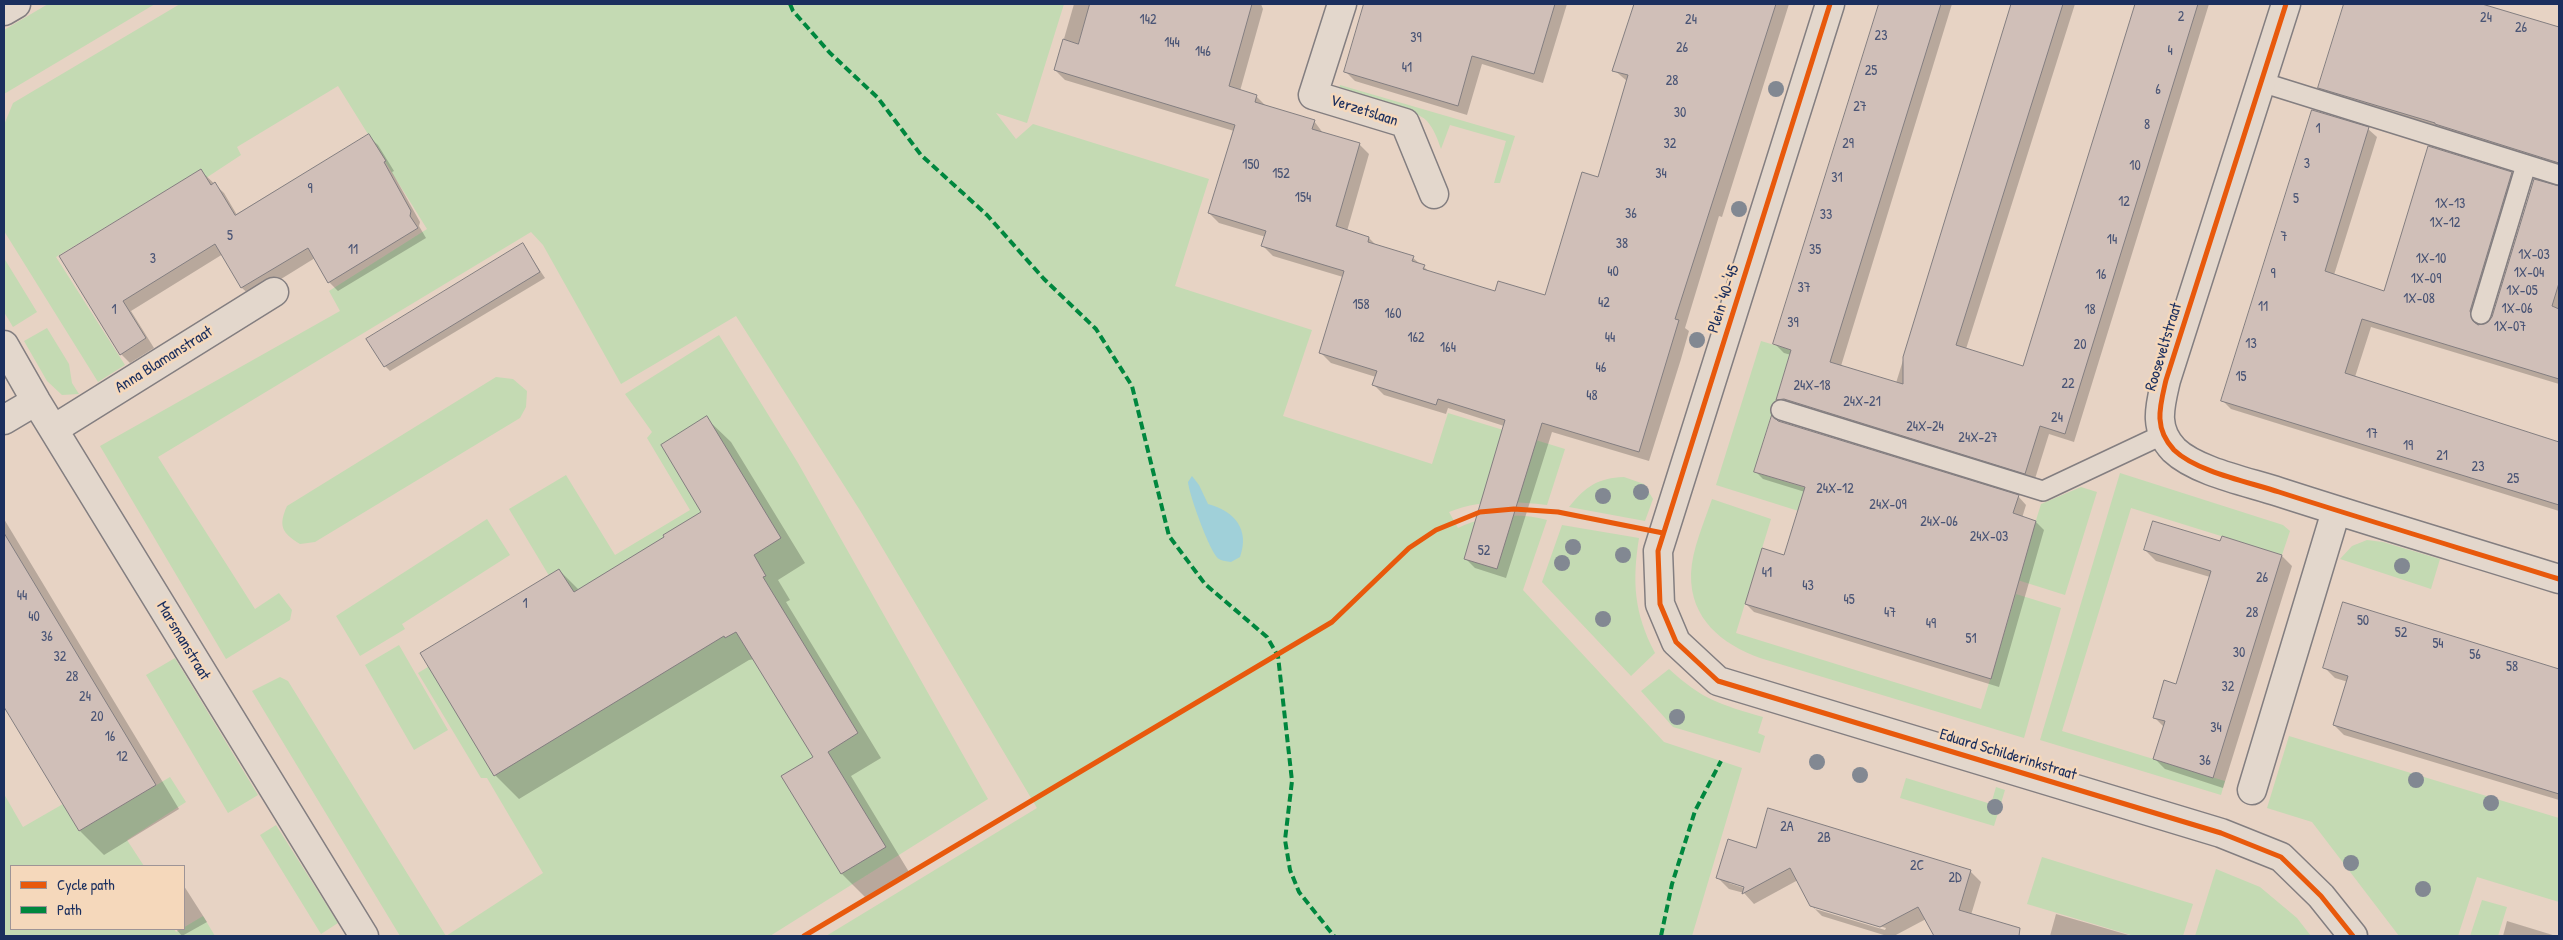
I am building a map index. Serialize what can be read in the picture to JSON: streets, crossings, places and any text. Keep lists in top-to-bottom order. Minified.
{"streets":{"street":["Verzetslaan","Plein '40-'45","Rooseveltstraat","Anna Blamanstraat","Marsmanstraat","Eduard Schilderinkstraat"]},"crossings":[["Plein '40-'45","Eduard Schilderinkstraat"],["Anna Blamanstraat","Marsmanstraat"]],"house_numbers":["2","24","142","24","26","23","39","144","26","4","146","41","25","28","6","27","30","8","1","32","29","3","150","10","152","34","31","9","154","5","12","1X-13","36","33","1X-12","5","7","14","38","11","35","1X-03","3","1X-10","40","1X-04","9","16","1X-09","37","1X-05","1X-08","42","158","11","1X-06","1","18","160","39","1X-07","162","44","13","20","164","46","15","22","24X-18","48","24X-21","24","24X-24","17","24X-27","19","21","23","25","24X-12","24X-09","24X-06","24X-03","52","41","26","43","44","45","1","47","28","40","50","49","52","36","51","54","30","56","32","58","28","32","24","20","34","16","12","36","2A","2B","2C","2D"],"legend":["Cycle path","Path"]}
